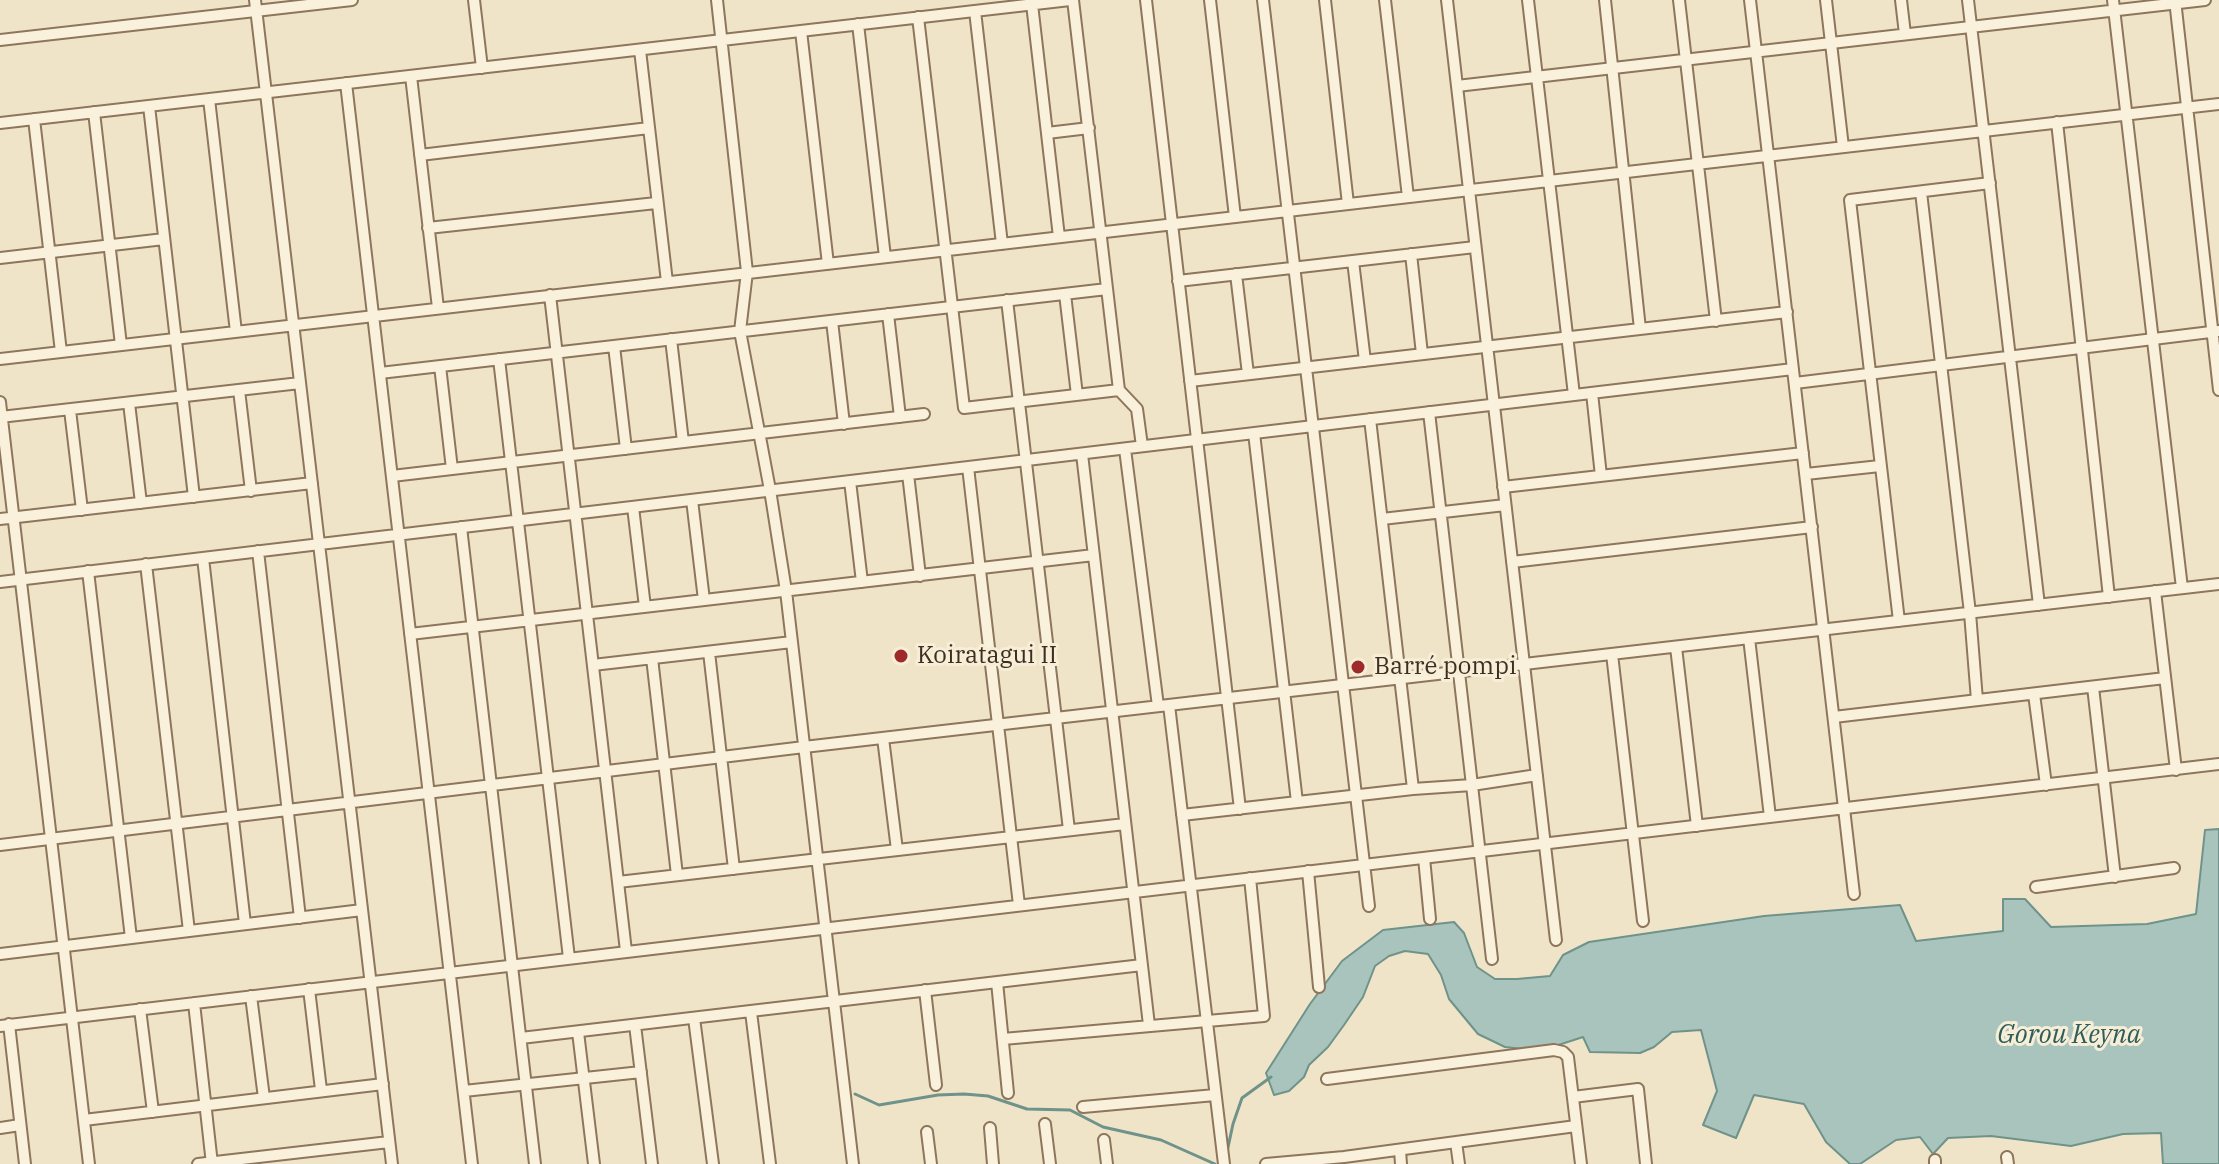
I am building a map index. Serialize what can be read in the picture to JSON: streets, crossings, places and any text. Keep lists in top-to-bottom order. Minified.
{"water":["Gorou Keyna"],"places":["Koiratagui II","Barré pompi"]}
